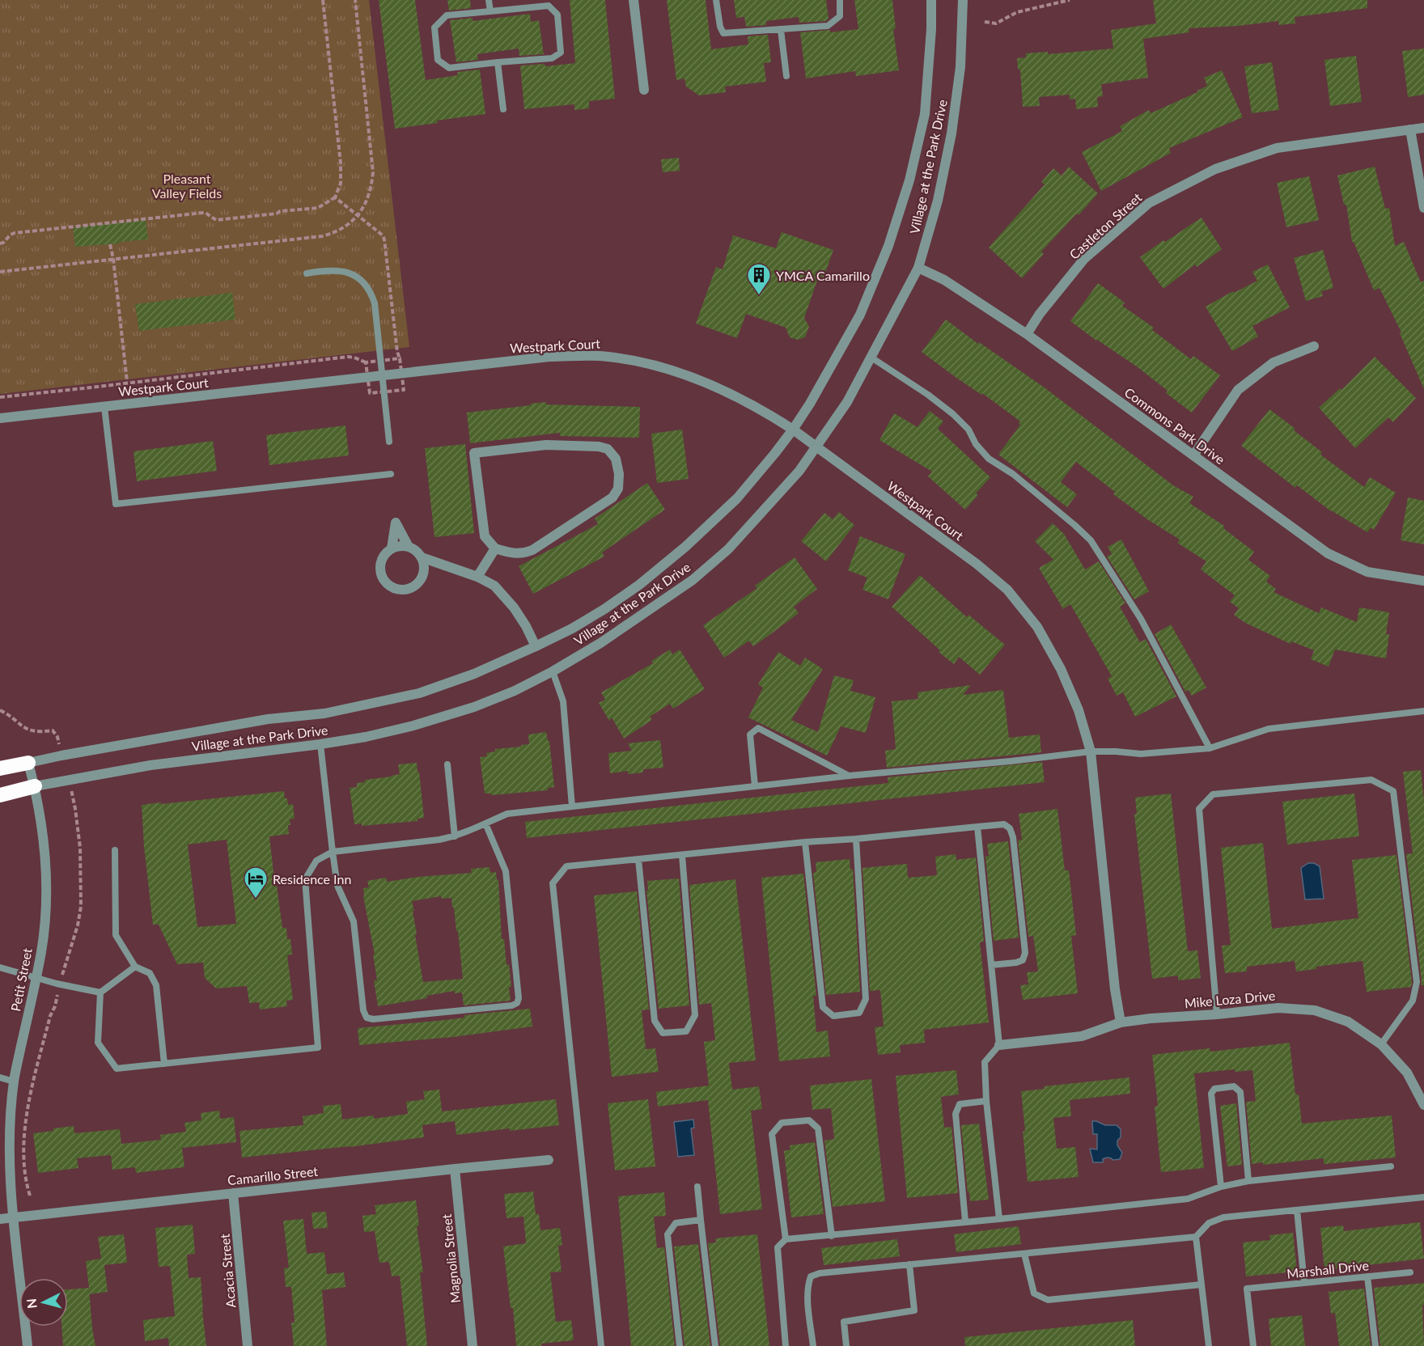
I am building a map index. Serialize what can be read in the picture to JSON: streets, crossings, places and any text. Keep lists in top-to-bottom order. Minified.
{"streets":{"street":["Village at the Park Drive","Castleton Street","Westpark Court","Commons Park Drive","Petit Street","Mike Loza Drive","Camarillo Street","Magnolia Street","Acacia Street"],"lane":["Marshall Drive"]},"crossings":[["Village at the Park Drive","Westpark Court"],["Village at the Park Drive","Commons Park Drive"],["Village at the Park Drive","Petit Street"],["Castleton Street","Commons Park Drive"],["Westpark Court","Mike Loza Drive"],["Petit Street","Camarillo Street"],["Camarillo Street","Magnolia Street"],["Camarillo Street","Acacia Street"]],"parks":["Pleasant Valley Fields"],"places":{"building":["YMCA Camarillo"],"hotel":["Residence Inn"]},"north":"left"}
